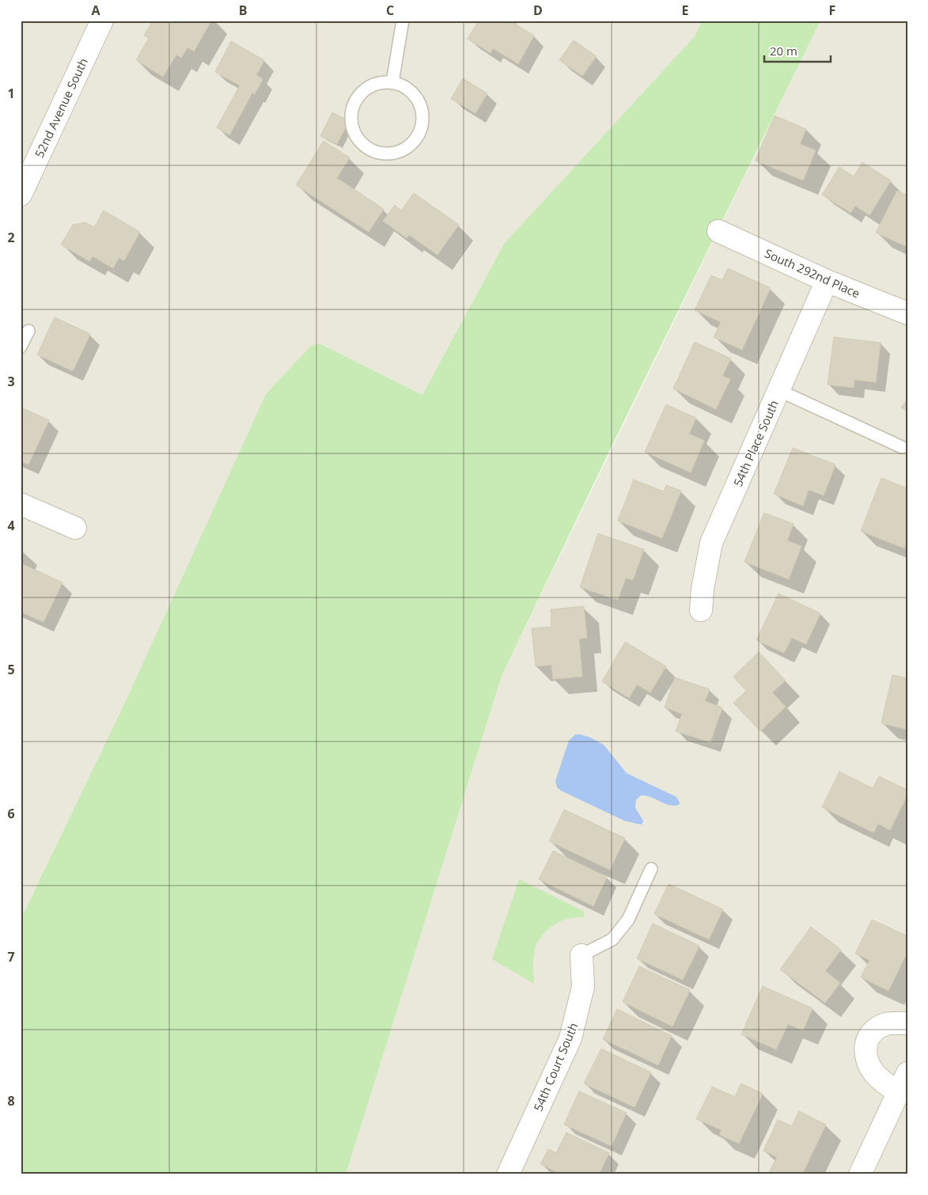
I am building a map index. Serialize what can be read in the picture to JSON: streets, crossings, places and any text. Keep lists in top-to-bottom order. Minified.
{"streets":{"street":["52nd Avenue South","South 292nd Place","54th Place South","54th Court South"]},"crossings":[["South 292nd Place","54th Place South"]],"scale_bar":"20 m","grid":{"columns":["A","B","C","D","E","F"],"rows":["1","2","3","4","5","6","7","8"]}}
